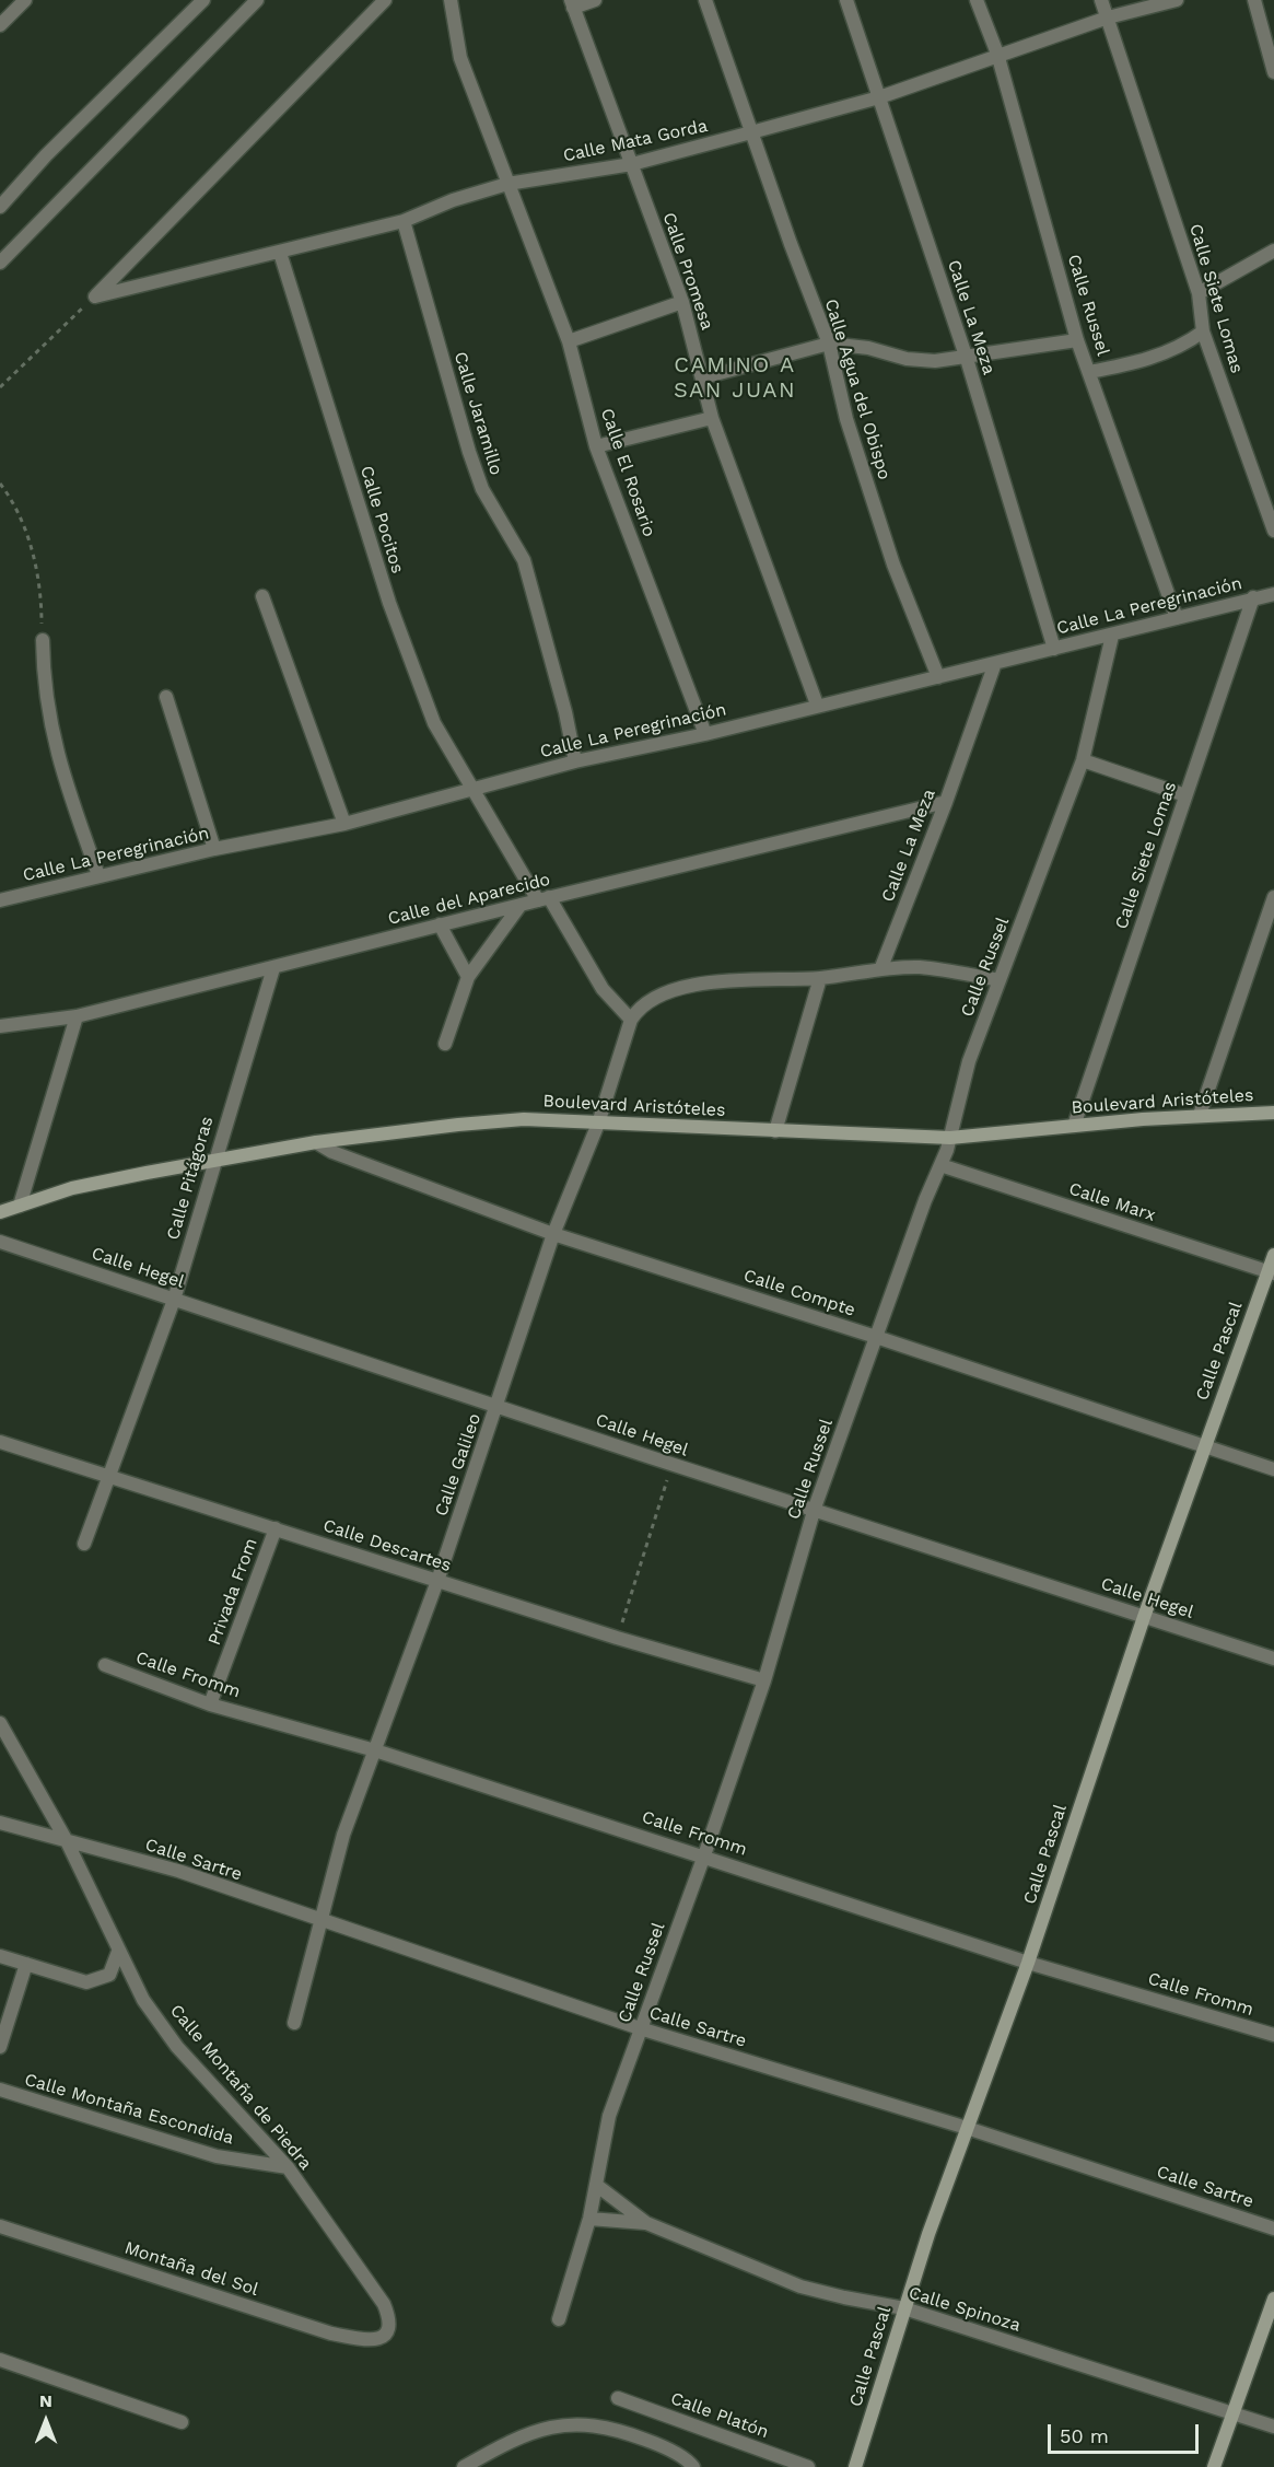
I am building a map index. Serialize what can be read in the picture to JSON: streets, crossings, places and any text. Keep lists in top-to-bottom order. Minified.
{"streets":{"street":["Calle Mata Gorda","Calle Promesa","Calle Siete Lomas","Calle Russel","Calle La Meza","Calle Agua del Obispo","Calle Jaramillo","Calle El Rosario","Calle Pocitos","Calle La Peregrinación","Calle del Aparecido","Boulevard Aristóteles","Calle Pitágoras","Calle Marx","Calle Hegel","Calle Compte","Calle Pascal","Calle Galileo","Calle Descartes","Privada From","Calle Fromm","Calle Sartre","Calle Montaña de Piedra","Calle Montaña Escondida","Montaña del Sol","Calle Spinoza","Calle Platón"]},"crossings":[["Calle Mata Gorda","Calle Promesa"],["Calle Mata Gorda","Calle Siete Lomas"],["Calle Mata Gorda","Calle Russel"],["Calle Mata Gorda","Calle La Meza"],["Calle Mata Gorda","Calle Agua del Obispo"],["Calle Mata Gorda","Calle Jaramillo"],["Calle Mata Gorda","Calle El Rosario"],["Calle Mata Gorda","Calle Pocitos"],["Calle Promesa","Calle La Peregrinación"],["Calle Siete Lomas","Calle La Peregrinación"],["Calle Siete Lomas","Boulevard Aristóteles"],["Calle Russel","Calle La Peregrinación"],["Calle Russel","Boulevard Aristóteles"],["Calle Russel","Calle Marx"],["Calle Russel","Calle Hegel"],["Calle Russel","Calle Compte"],["Calle Russel","Calle Descartes"],["Calle Russel","Calle Fromm"],["Calle Russel","Calle Sartre"],["Calle Russel","Calle Spinoza"],["Calle La Meza","Calle La Peregrinación"],["Calle La Meza","Calle del Aparecido"],["Calle Agua del Obispo","Calle La Peregrinación"],["Calle Jaramillo","Calle La Peregrinación"],["Calle El Rosario","Calle La Peregrinación"],["Calle Pocitos","Calle La Peregrinación"],["Calle Pocitos","Calle del Aparecido"],["Calle Pocitos","Calle Galileo"],["Calle del Aparecido","Calle Pitágoras"],["Boulevard Aristóteles","Calle Pitágoras"],["Boulevard Aristóteles","Calle Compte"],["Boulevard Aristóteles","Calle Galileo"],["Calle Pitágoras","Calle Hegel"],["Calle Pitágoras","Calle Descartes"],["Calle Marx","Calle Pascal"],["Calle Hegel","Calle Pascal"],["Calle Hegel","Calle Galileo"],["Calle Compte","Calle Pascal"],["Calle Compte","Calle Galileo"],["Calle Pascal","Calle Fromm"],["Calle Pascal","Calle Sartre"],["Calle Pascal","Calle Spinoza"],["Calle Galileo","Calle Descartes"],["Calle Galileo","Calle Fromm"],["Calle Galileo","Calle Sartre"],["Calle Descartes","Privada From"],["Privada From","Calle Fromm"],["Calle Sartre","Calle Montaña de Piedra"],["Calle Montaña de Piedra","Calle Montaña Escondida"],["Calle Montaña de Piedra","Montaña del Sol"]],"districts":["CAMINO A SAN JUAN"],"scale_bar":"50 m","north":"top"}
